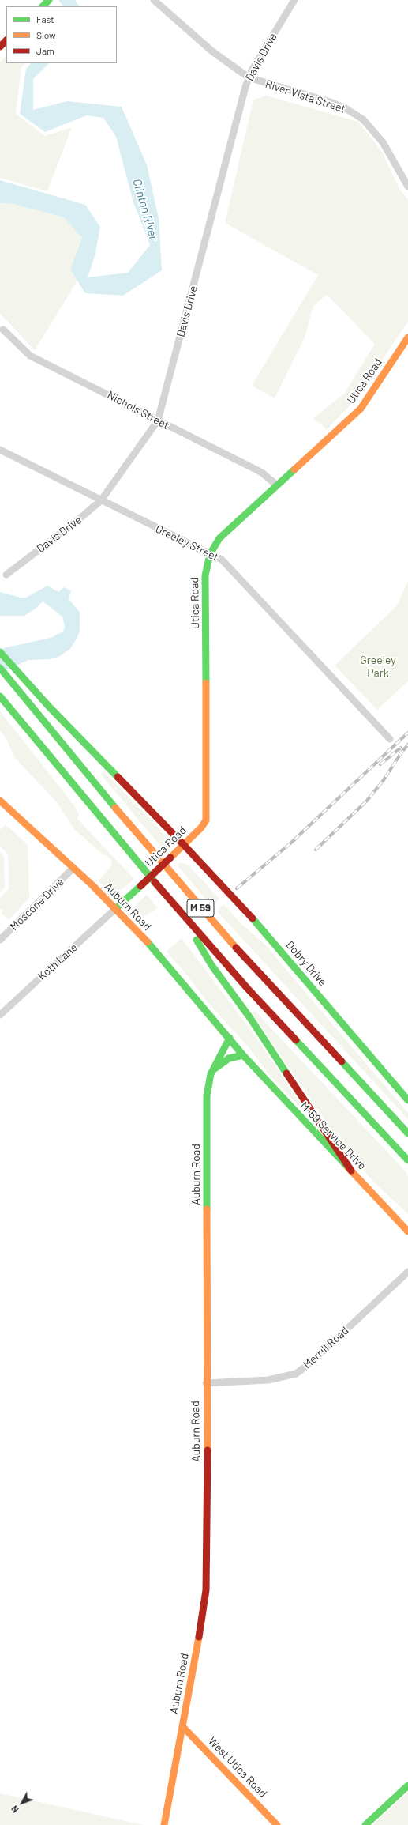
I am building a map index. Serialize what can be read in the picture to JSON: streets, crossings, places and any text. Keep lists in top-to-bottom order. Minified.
{"streets":{"main road":["Utica Road","Auburn Road","M 59","Dobry Drive","M-59 Service Drive","West Utica Road"],"street":["Davis Drive","River Vista Street","Nichols Street","Greeley Street","Moscone Drive","Koth Lane","Merrill Road"]},"crossings":[["Davis Drive","River Vista Street"],["Davis Drive","Nichols Street"],["Davis Drive","Greeley Street"],["Utica Road","Nichols Street"],["Utica Road","Greeley Street"],["Utica Road","Auburn Road"],["Utica Road","Koth Lane"],["Utica Road","Dobry Drive"],["Moscone Drive","Auburn Road"],["Auburn Road","Koth Lane"],["Auburn Road","M-59 Service Drive"],["Auburn Road","Merrill Road"],["Auburn Road","West Utica Road"]],"water":["Clinton River"],"parks":["Greeley Park"],"legend":["Fast","Slow","Jam"],"north":"bottom left"}
